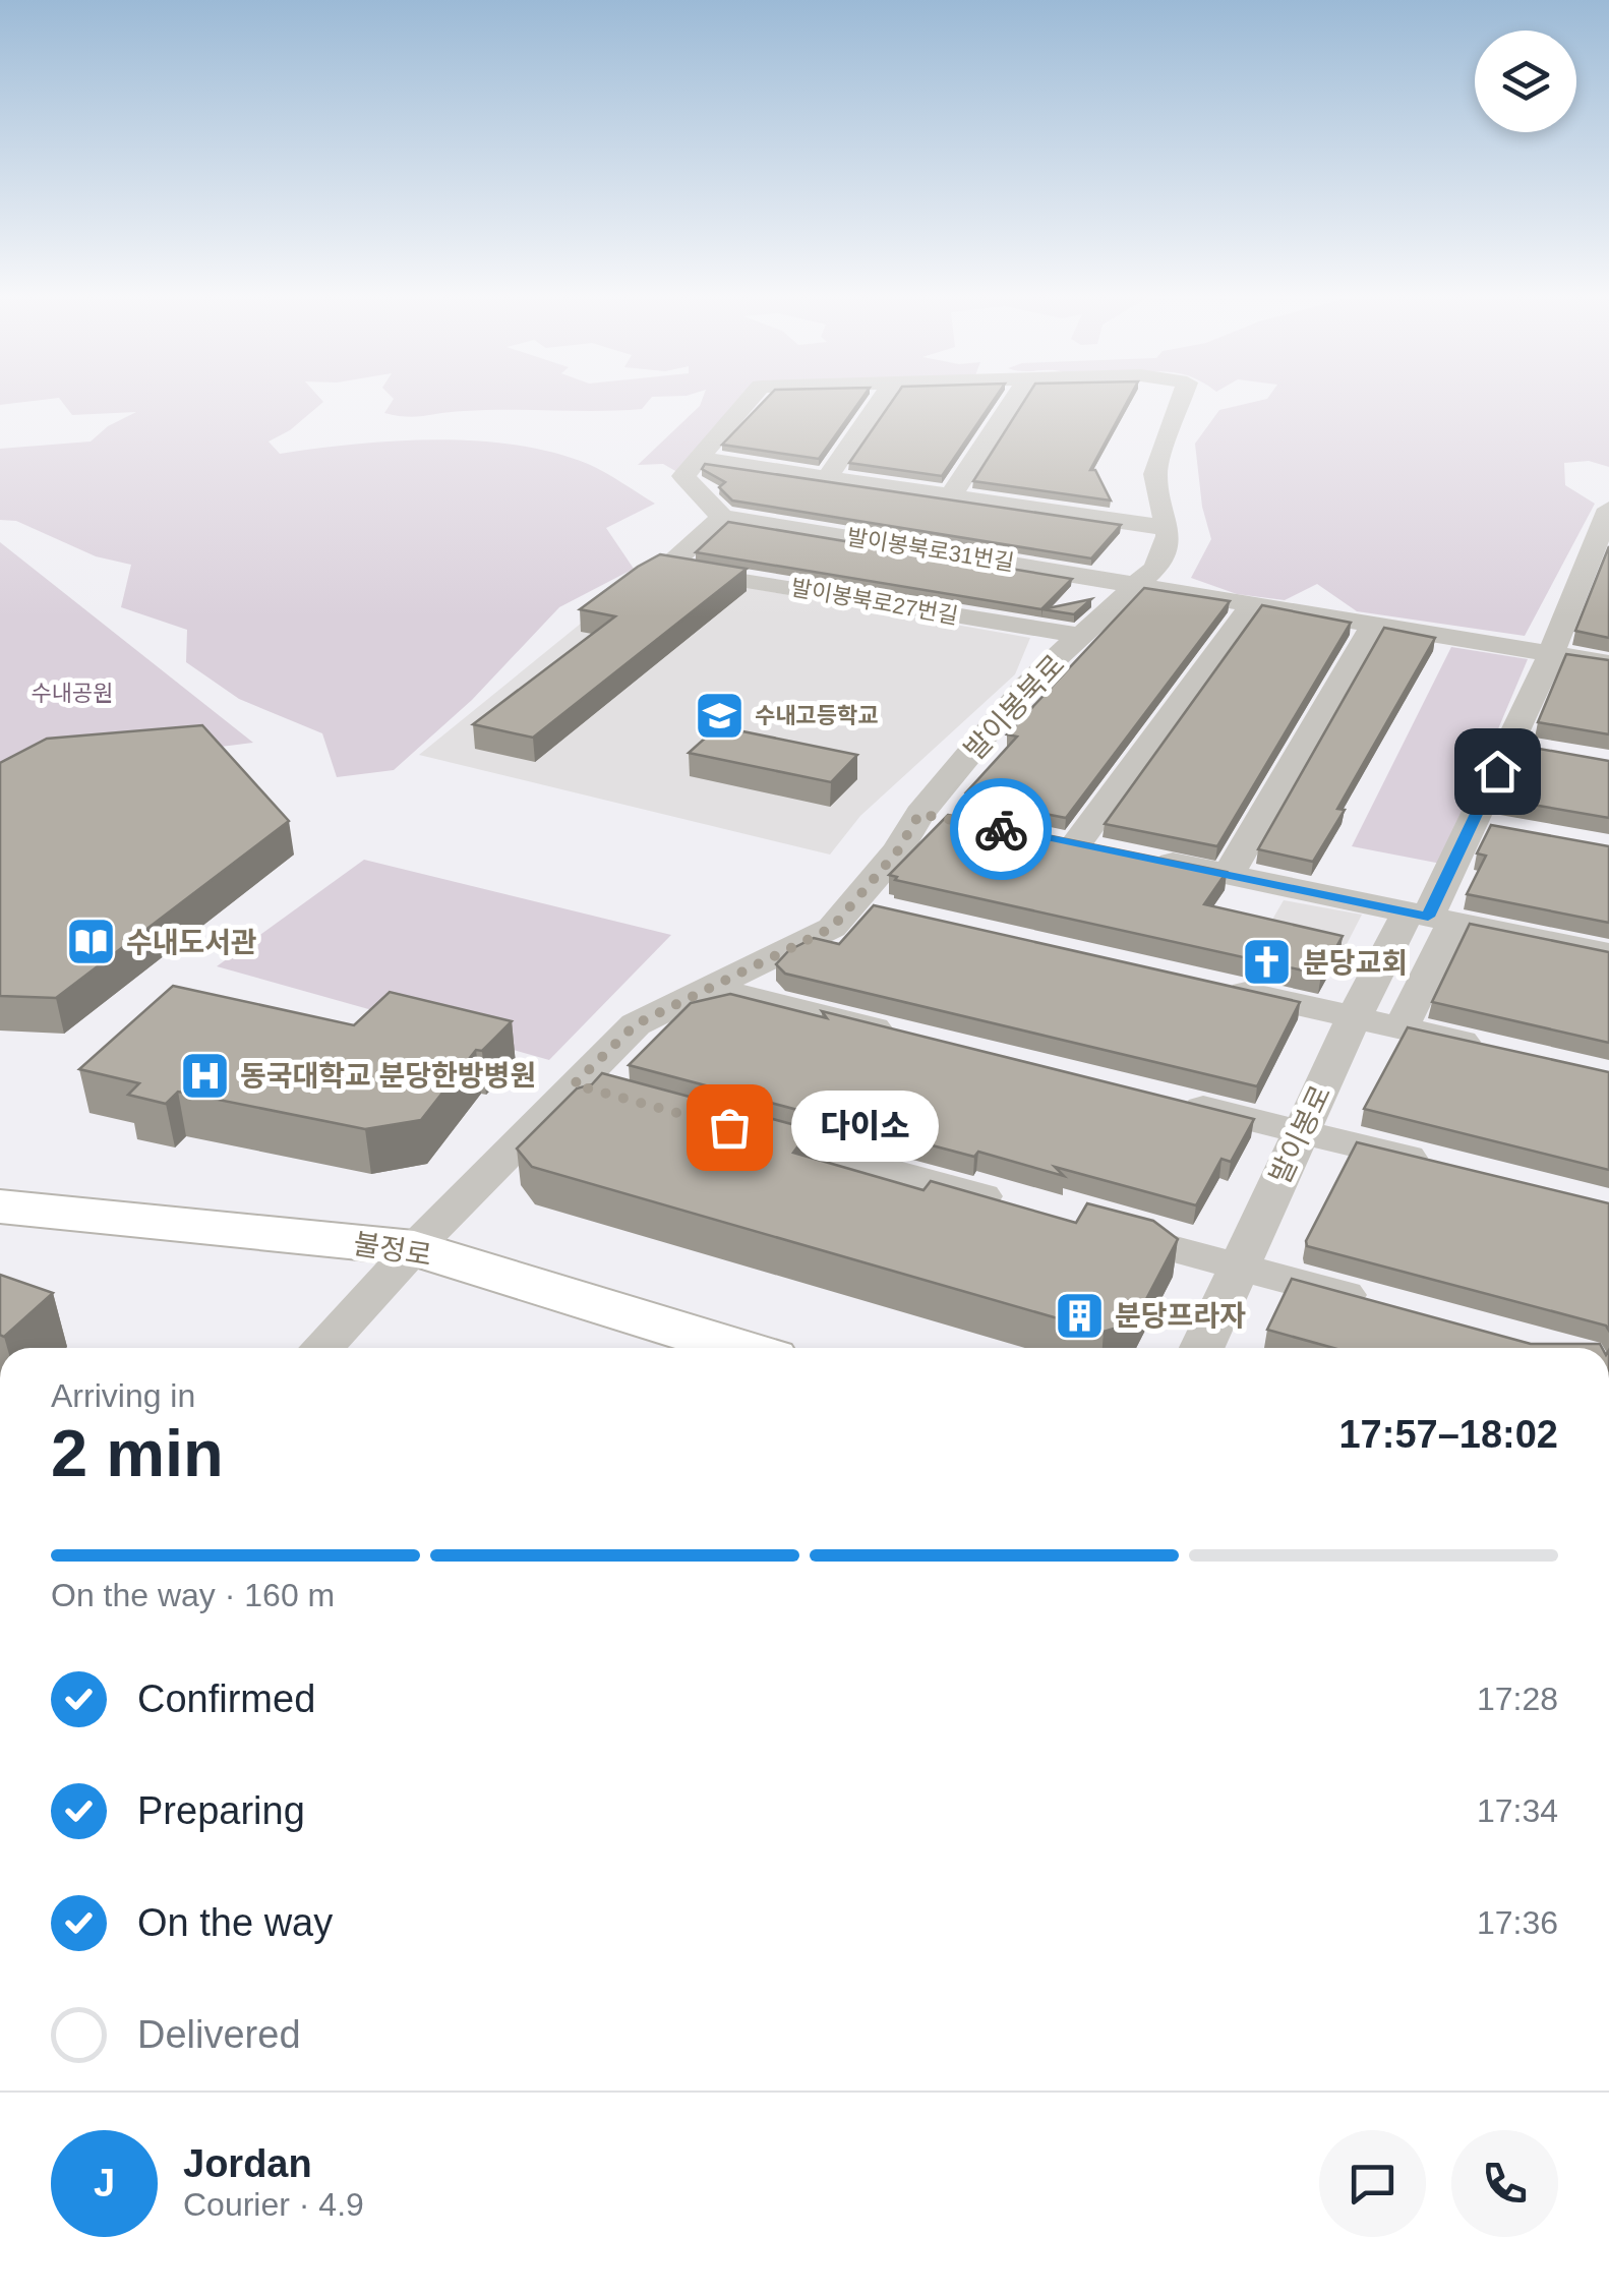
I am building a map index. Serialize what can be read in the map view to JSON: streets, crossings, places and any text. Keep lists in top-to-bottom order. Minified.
{"streets":{"main road":["불정로"],"street":["발이봉북로31번길","발이봉북로27번길","발이봉북로","발이봉로"]},"crossings":[["발이봉북로31번길","발이봉북로27번길"],["발이봉북로31번길","발이봉북로"],["발이봉북로31번길","발이봉로"],["발이봉북로27번길","발이봉북로"],["발이봉북로","불정로"]],"parks":["수내공원"],"places":{"school or university":["수내고등학교"],"library":["수내도서관"],"church":["분당교회"],"hospital":["동국대학교 분당한방병원"],"other":["다이소"],"building":["분당프라자"]},"page":{"bubble":"다이소","heading":["2 min","Arriving in","17:57–18:02"],"panel":["Jordan","Courier · 4.9"],"bar":"On the way · 160 m","list":[["Confirmed","17:28"],["Preparing","17:34"],["On the way","17:36"],"Delivered"],"round":"J"}}
